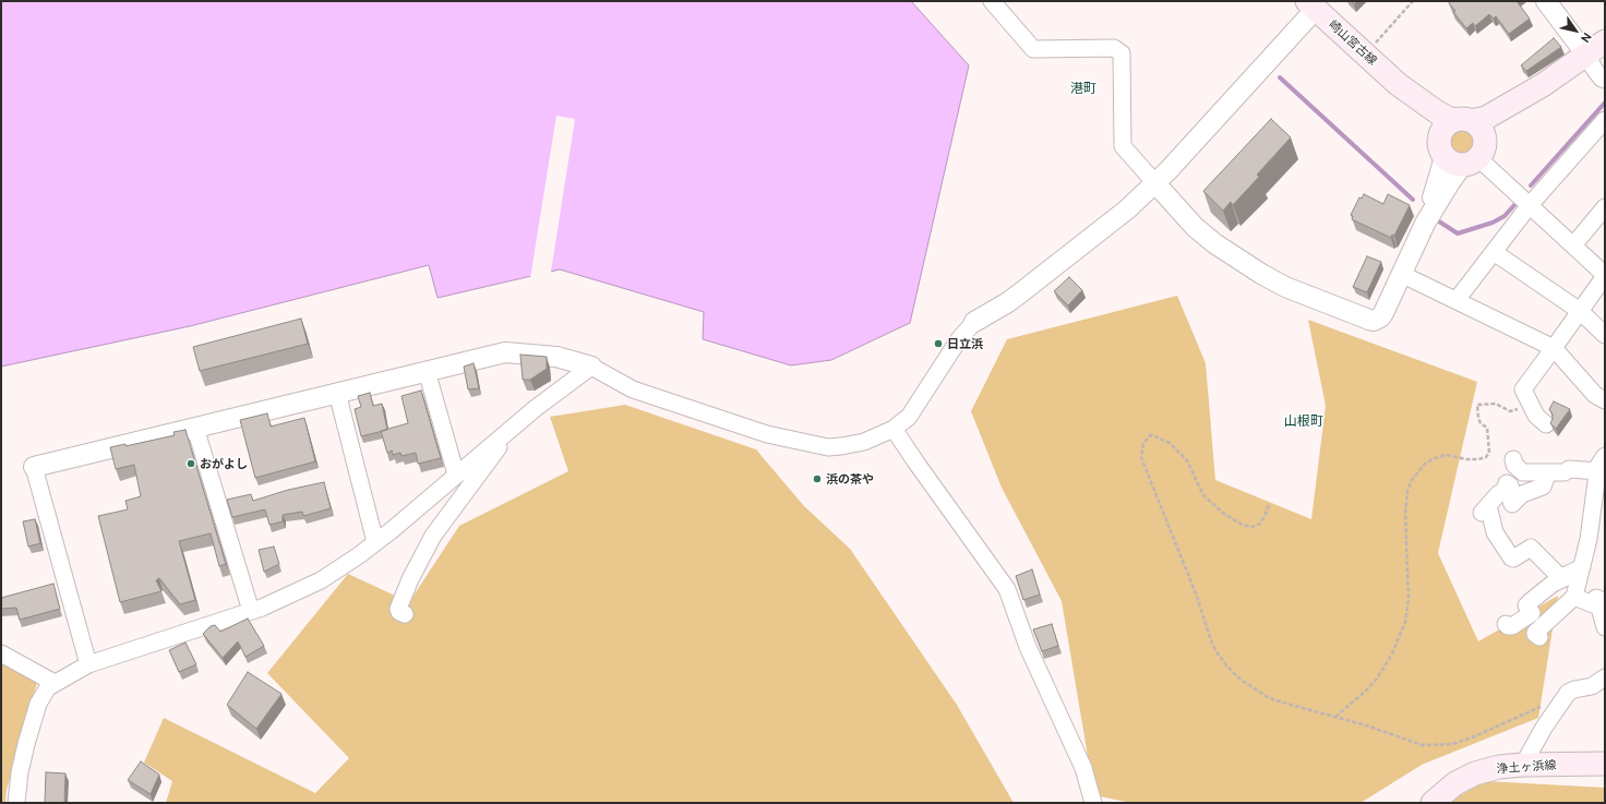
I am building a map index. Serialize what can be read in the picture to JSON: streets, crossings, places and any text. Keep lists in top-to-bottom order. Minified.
{"streets":{"main road":["崎山宮古線","浄土ヶ浜線"]},"districts":["港町","山根町"],"places":["日立浜","おがよし","浜の茶や"],"north":"bottom right"}
